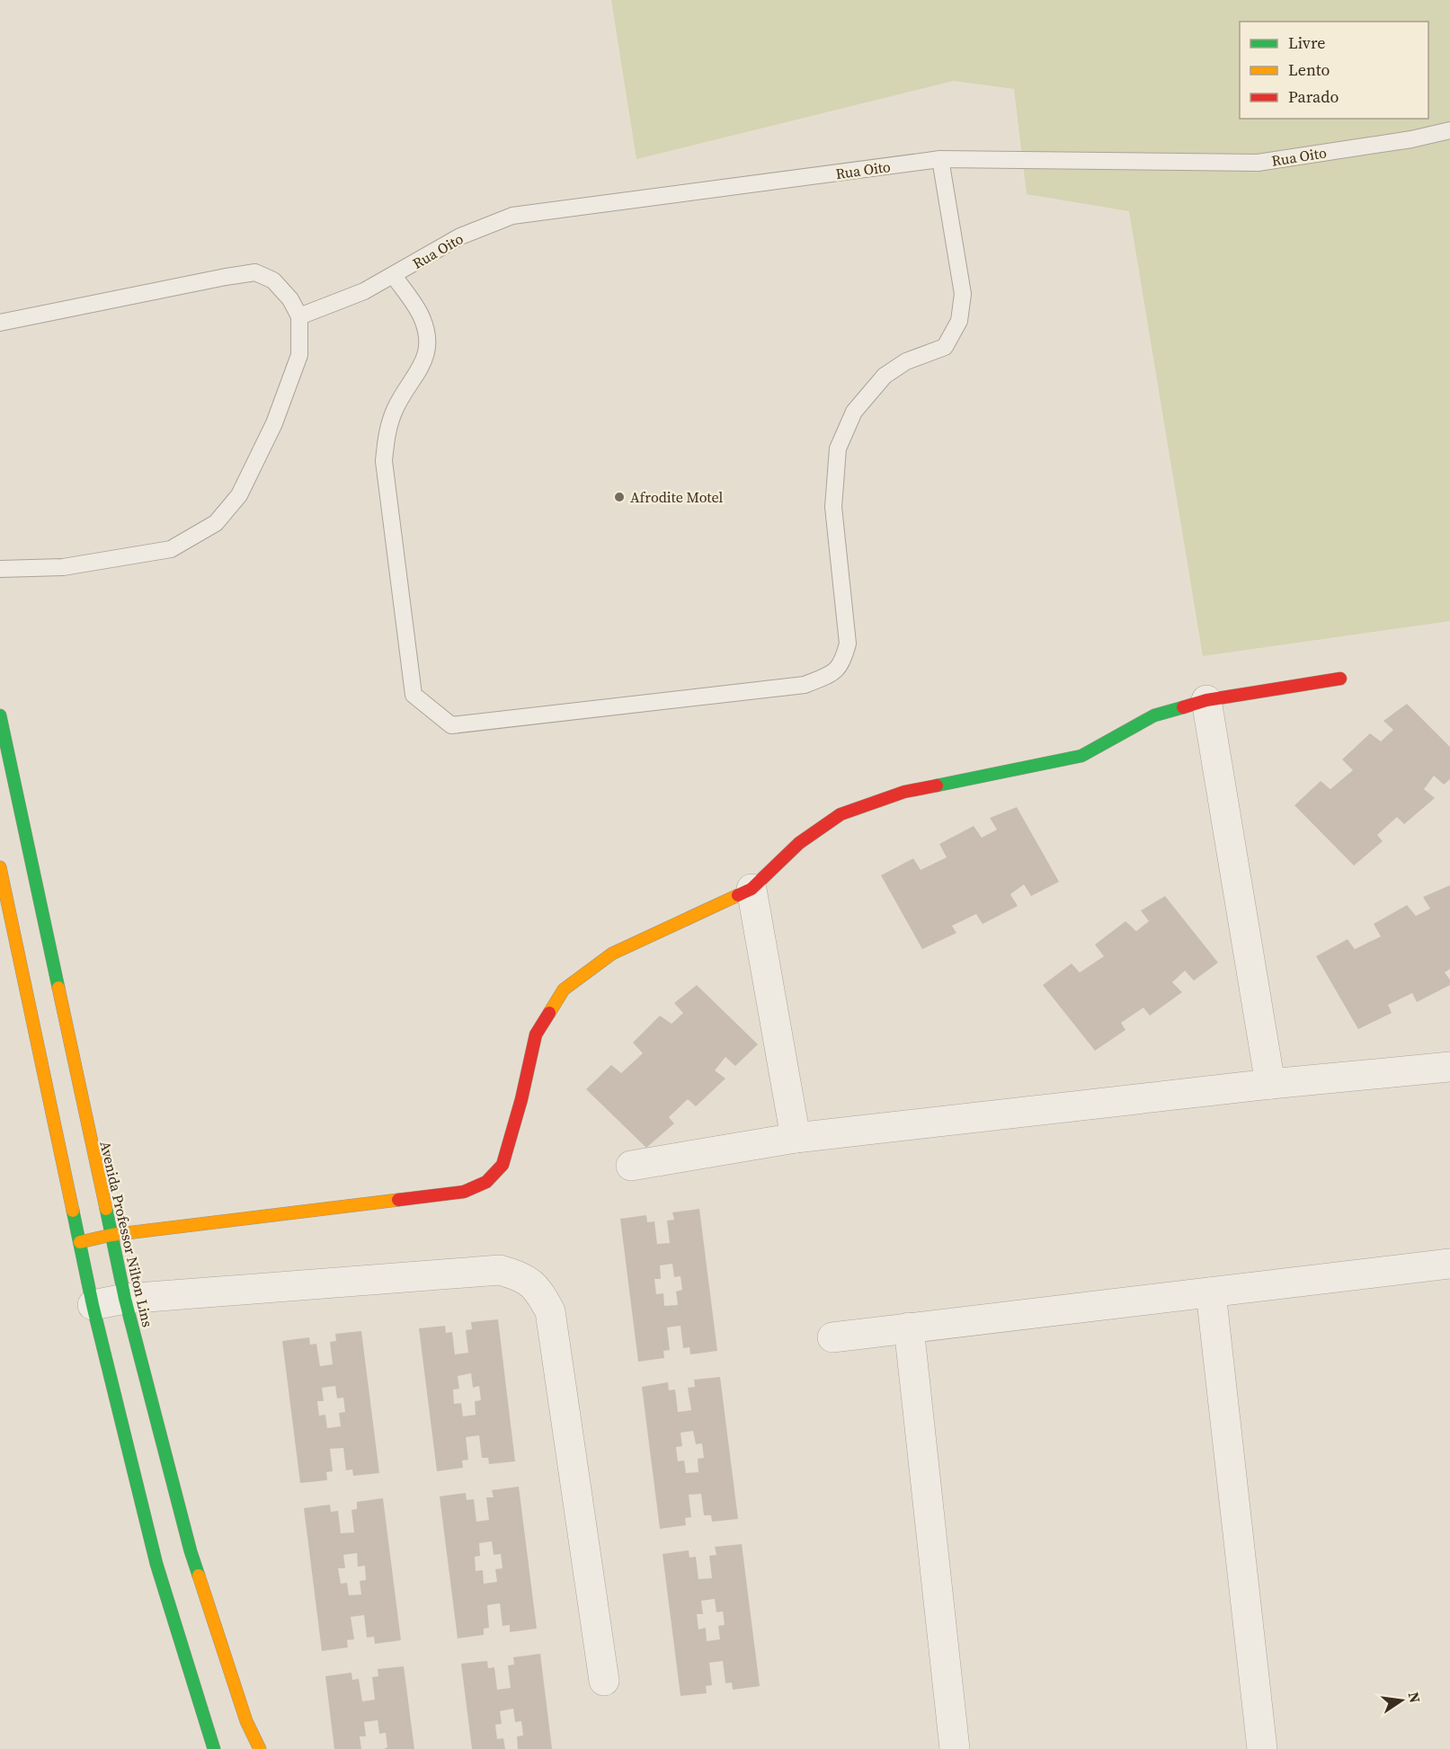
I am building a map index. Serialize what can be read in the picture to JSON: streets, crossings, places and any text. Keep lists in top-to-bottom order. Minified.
{"streets":{"main road":["Avenida Professor Nilton Lins"],"lane":["Rua Oito"]},"places":["Afrodite Motel"],"legend":["Livre","Lento","Parado"],"north":"right"}
